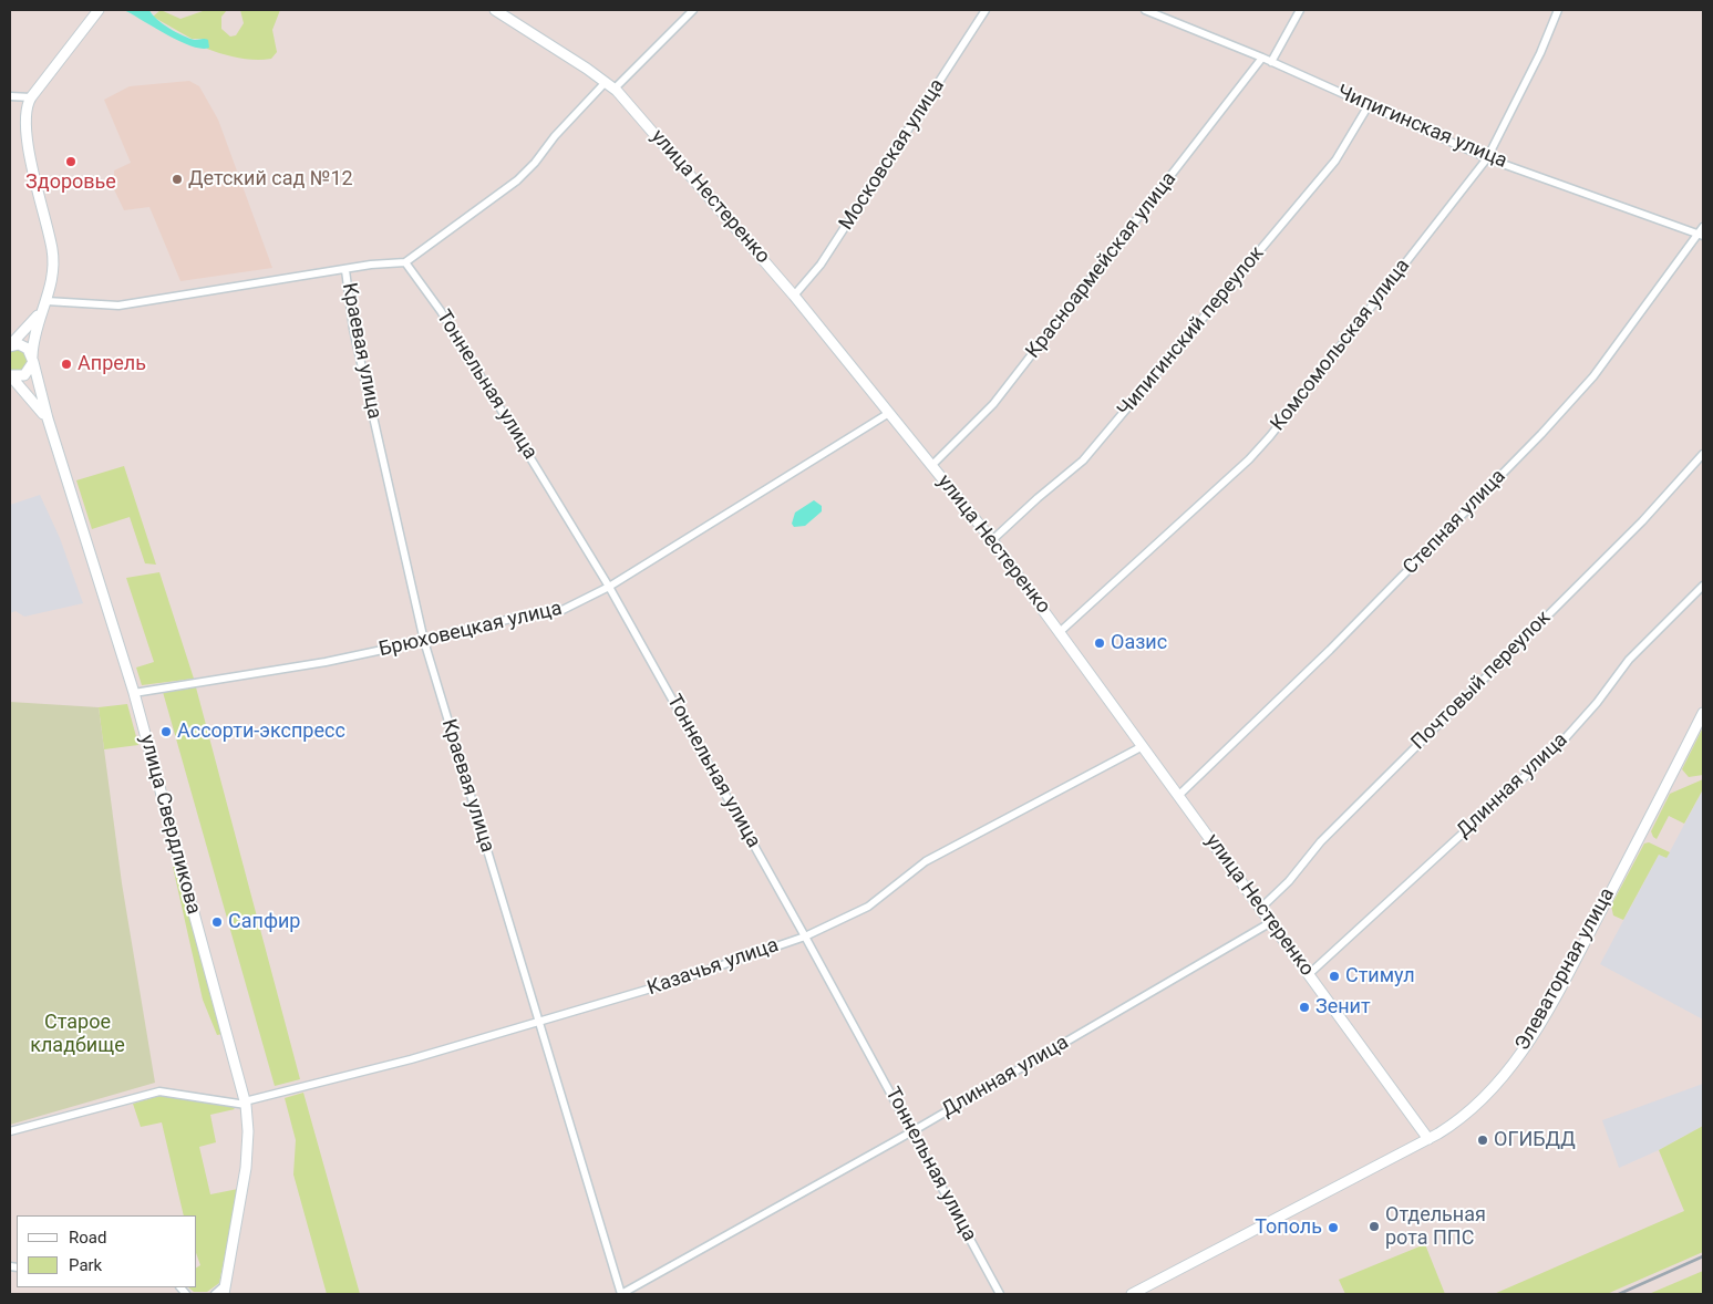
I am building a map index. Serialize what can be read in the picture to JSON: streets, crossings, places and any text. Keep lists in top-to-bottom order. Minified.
{"streets":{"street":["Чипигинская улица","Московская улица","улица Нестеренко","Красноармейская улица","Чипигинский переулок","Комсомольская улица","Краевая улица","Тоннельная улица","Степная улица","Брюховецкая улица","Почтовый переулок","Длинная улица","улица Свердликова","Казачья улица","Элеваторная улица"]},"crossings":[["Чипигинская улица","Красноармейская улица"],["Чипигинская улица","Чипигинский переулок"],["Чипигинская улица","Комсомольская улица"],["Чипигинская улица","Степная улица"],["Московская улица","улица Нестеренко"],["улица Нестеренко","Красноармейская улица"],["улица Нестеренко","Чипигинский переулок"],["улица Нестеренко","Комсомольская улица"],["улица Нестеренко","Степная улица"],["улица Нестеренко","Брюховецкая улица"],["улица Нестеренко","Почтовый переулок"],["улица Нестеренко","Длинная улица"],["улица Нестеренко","Казачья улица"],["улица Нестеренко","Элеваторная улица"],["Краевая улица","Брюховецкая улица"],["Краевая улица","Длинная улица"],["Краевая улица","Казачья улица"],["Тоннельная улица","Брюховецкая улица"],["Тоннельная улица","Длинная улица"],["Тоннельная улица","Казачья улица"],["Брюховецкая улица","улица Свердликова"],["улица Свердликова","Казачья улица"]],"parks":["Старое кладбище"],"places":["Здоровье","Детский сад №12","Апрель","Оазис","Ассорти-экспресс","Сапфир","Стимул","Зенит","ОГИБДД","Отдельная рота ППС","Тополь"],"legend":["Road","Park"]}
